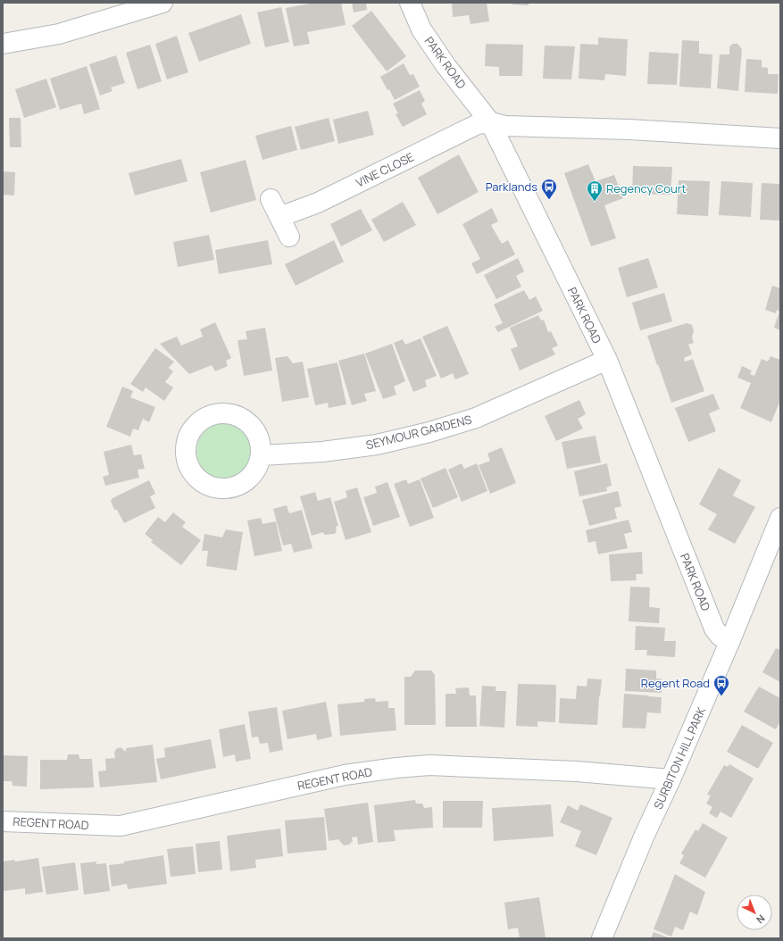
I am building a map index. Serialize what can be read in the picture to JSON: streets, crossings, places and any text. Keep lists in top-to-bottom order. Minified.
{"streets":{"street":["PARK ROAD","VINE CLOSE","SEYMOUR GARDENS","SURBITON HILL PARK","REGENT ROAD"]},"crossings":[["PARK ROAD","VINE CLOSE"],["PARK ROAD","SEYMOUR GARDENS"],["PARK ROAD","SURBITON HILL PARK"],["SURBITON HILL PARK","REGENT ROAD"]],"places":{"bus stop":["Parklands","Regent Road"],"building":["Regency Court"]},"north":"bottom right"}
